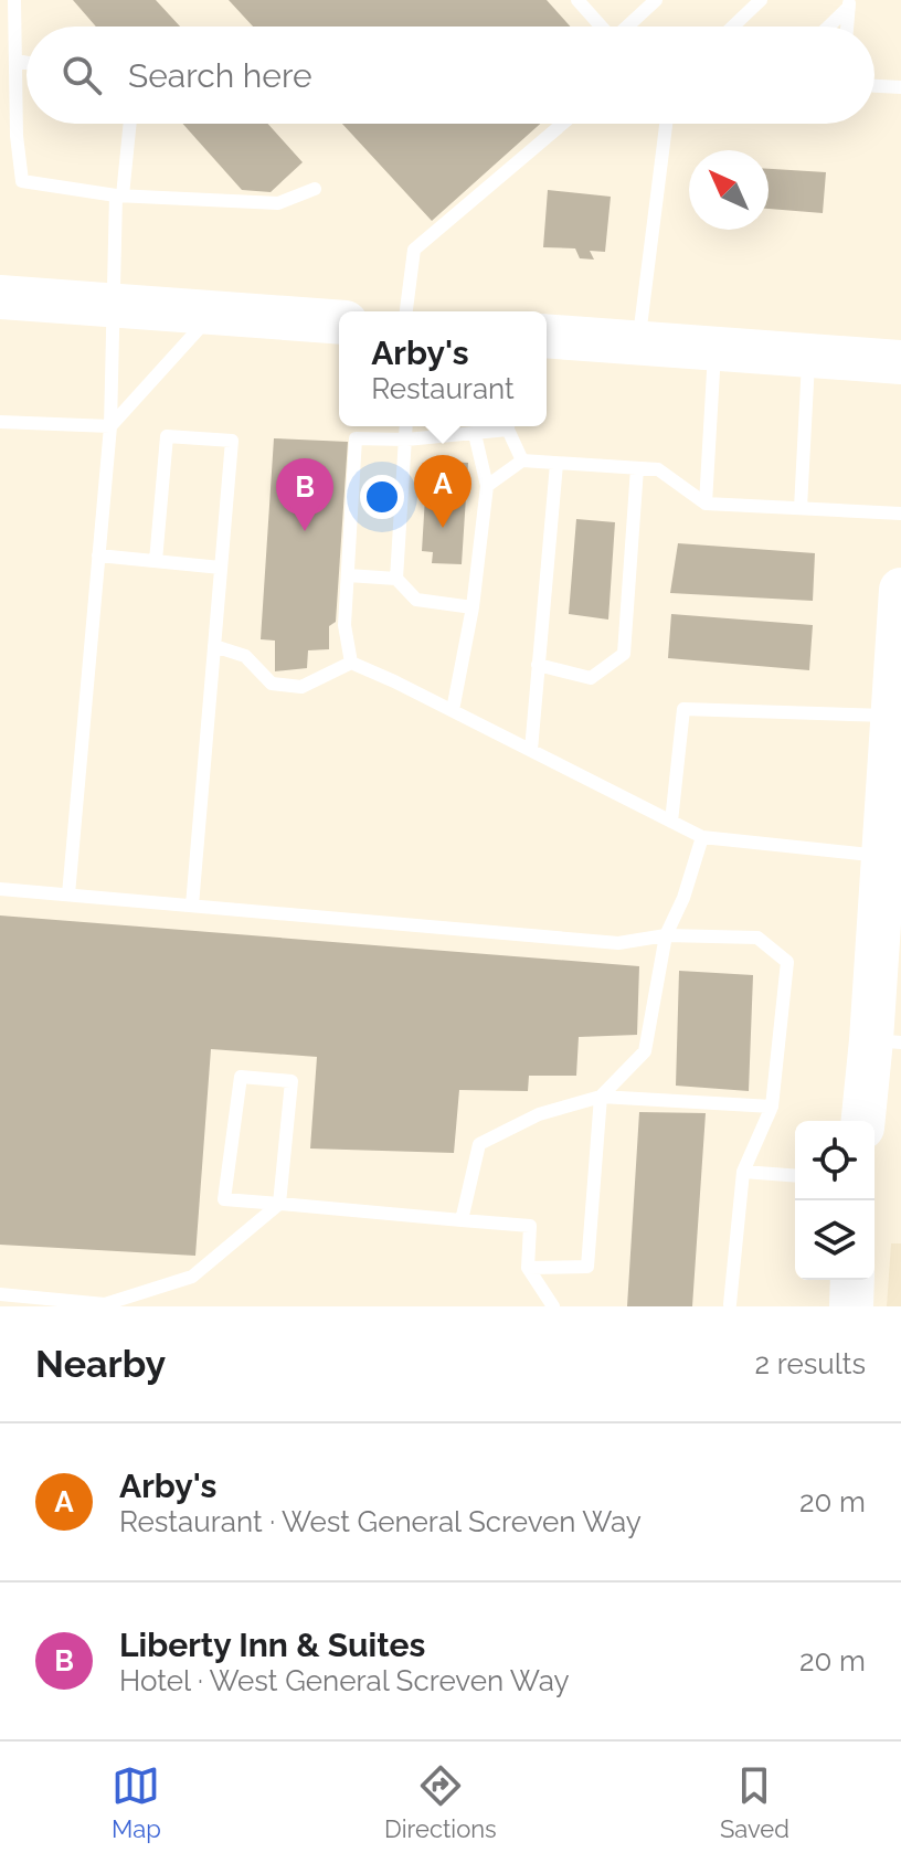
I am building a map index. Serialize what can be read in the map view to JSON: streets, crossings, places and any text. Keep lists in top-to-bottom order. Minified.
{"north":"top left","page":{"search":"Search here","popup":["Arby's","Restaurant"],"pins":["A","B"],"heading":["Nearby","2 results"],"list":[{"mark":"A","name":"Arby's","note":"Restaurant · West General Screven Way","value":"20 m"},{"mark":"B","name":"Liberty Inn & Suites","note":"Hotel · West General Screven Way","value":"20 m"}],"nav":["Map","Directions","Saved"]}}
